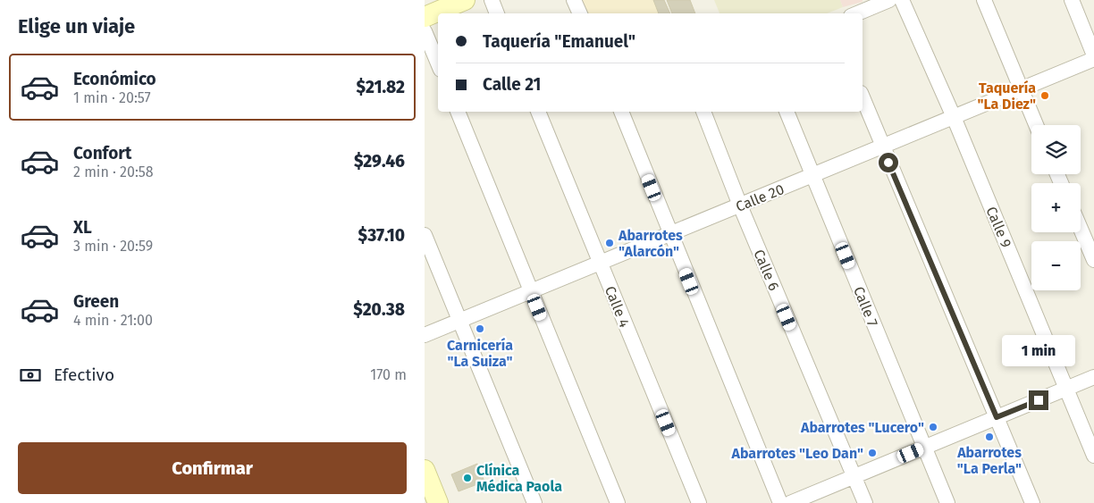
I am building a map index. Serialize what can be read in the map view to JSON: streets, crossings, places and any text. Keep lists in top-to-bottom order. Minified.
{"streets":{"street":["Calle 20","Calle 9","Calle 6","Calle 4","Calle 7"]},"crossings":[["Calle 20","Calle 9"],["Calle 20","Calle 6"],["Calle 20","Calle 4"],["Calle 20","Calle 7"]],"places":["Taquería \"La Diez\"","Abarrotes \"Alarcón\"","Carnicería \"La Suiza\"","Abarrotes \"Lucero\"","Abarrotes \"La Perla\"","Abarrotes \"Leo Dan\"","Clínica Médica Paola"],"page":{"heading":"Elige un viaje","banner":["Taquería \"Emanuel\"","Calle 21"],"list":[{"name":"Económico","note":"1 min · 20:57","value":"$21.82"},{"name":"Confort","note":"2 min · 20:58","value":"$29.46"},{"name":"XL","note":"3 min · 20:59","value":"$37.10"},{"name":"Green","note":"4 min · 21:00","value":"$20.38"}],"map_buttons":["+","−"],"bubble":"1 min","pay":["Efectivo","170 m"],"buttons":"Confirmar"}}
